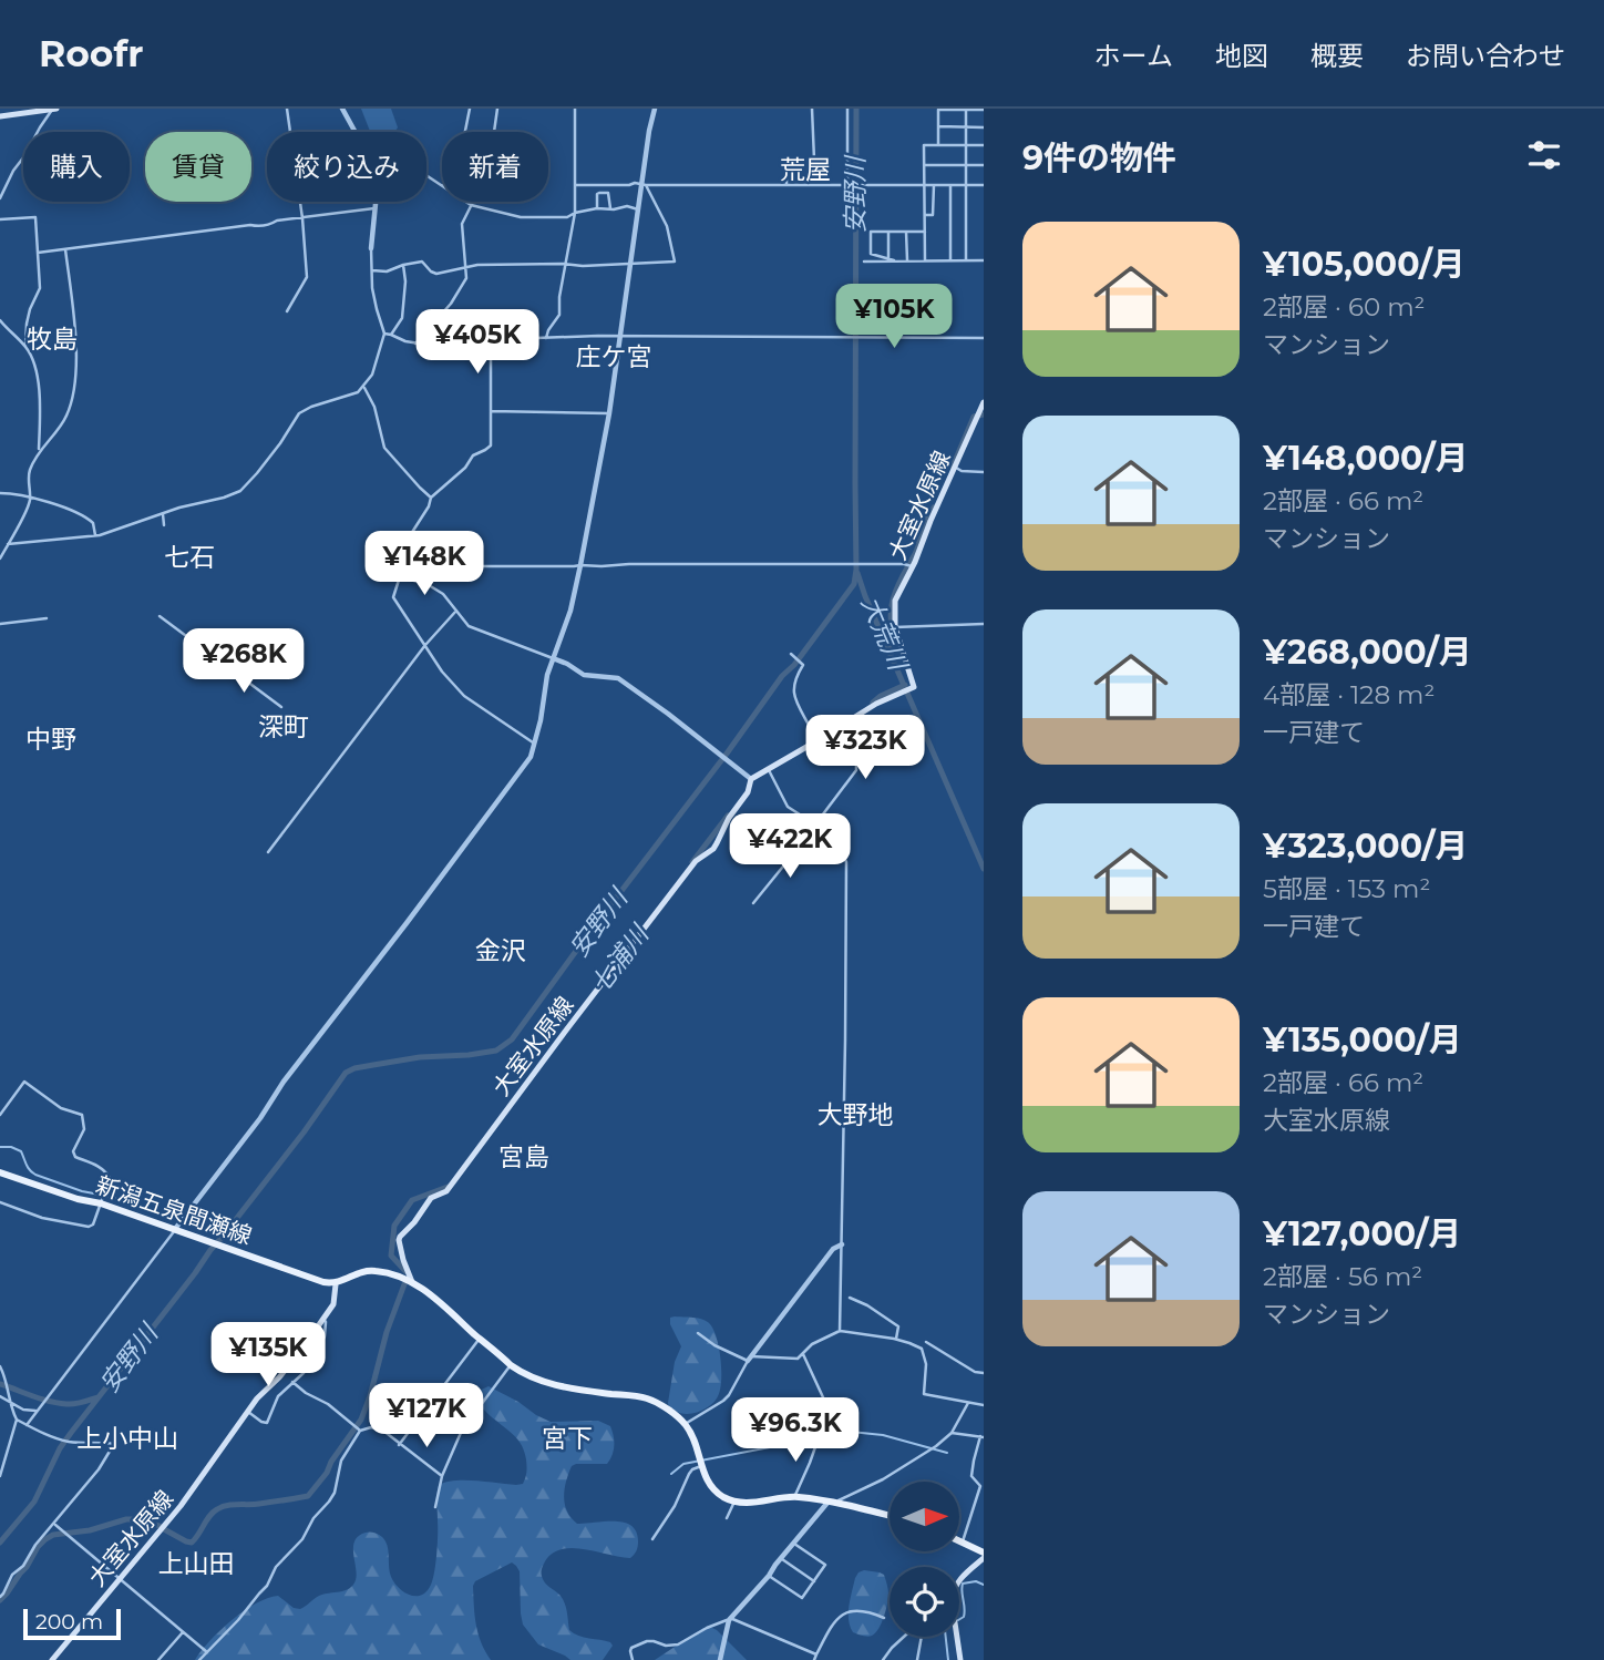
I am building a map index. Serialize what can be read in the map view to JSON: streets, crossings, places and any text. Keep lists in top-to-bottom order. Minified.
{"streets":{"main road":["大室水原線","新潟五泉間瀬線"]},"crossings":[["大室水原線","新潟五泉間瀬線"]],"districts":["荒屋","牧島","庄ケ宮","七石","深町","中野","金沢","大野地","宮島","上小中山","宮下","上山田"],"water":["安野川","大荒川","七浦川"],"scale_bar":"200 m","north":"right","page":{"header":"Roofr","nav":["ホーム","地図","概要","お問い合わせ"],"heading":"9件の物件","chip":["購入","賃貸","絞り込み","新着"],"list":[{"name":"¥105,000/月","note":"2部屋 · 60 m² · マンション"},{"name":"¥148,000/月","note":"2部屋 · 66 m² · マンション"},{"name":"¥268,000/月","note":"4部屋 · 128 m² · 一戸建て"},{"name":"¥323,000/月","note":"5部屋 · 153 m² · 一戸建て"},{"name":"¥135,000/月","note":"2部屋 · 66 m² · 大室水原線"},{"name":"¥127,000/月","note":"2部屋 · 56 m² · マンション"}],"price":["¥105K","¥405K","¥148K","¥268K","¥323K","¥422K","¥135K","¥127K","¥96.3K"],"scale":"200 m"}}
